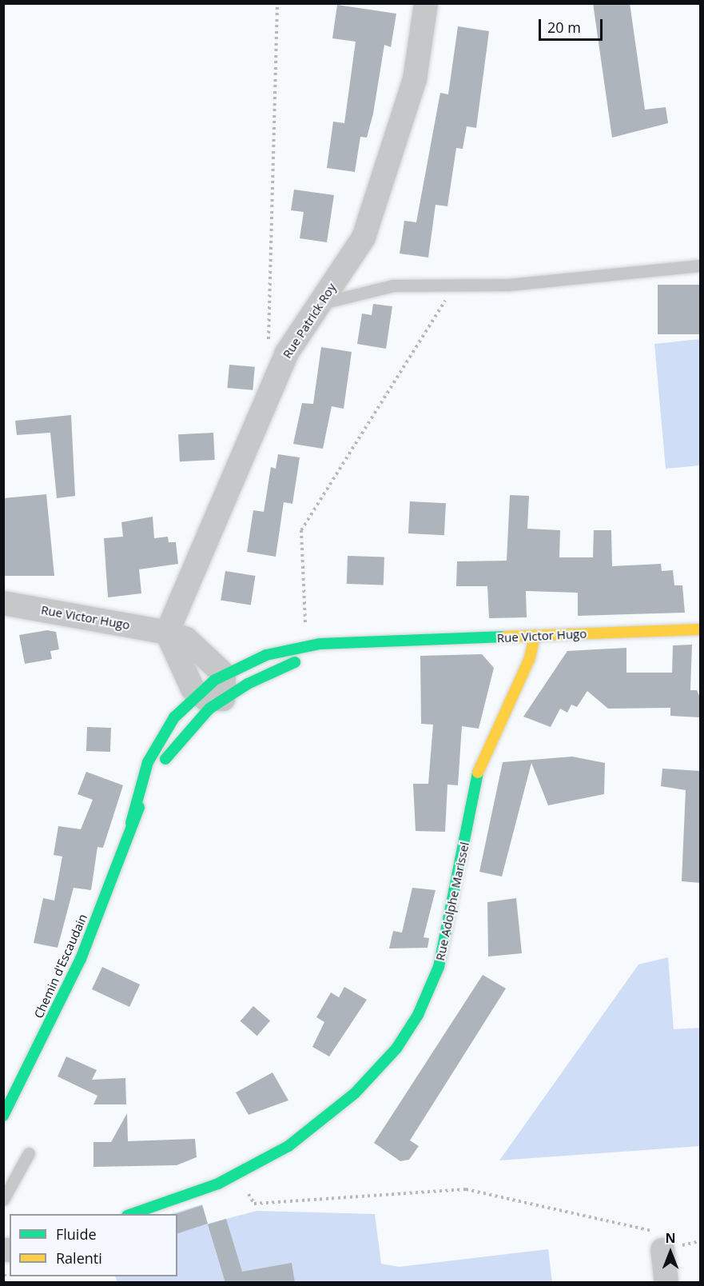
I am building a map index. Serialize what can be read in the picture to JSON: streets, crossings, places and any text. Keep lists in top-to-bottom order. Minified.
{"streets":{"street":["Rue Patrick Roy","Rue Victor Hugo","Rue Adolphe Marissel","Chemin d'Escaudain"]},"crossings":[["Rue Patrick Roy","Rue Victor Hugo"],["Rue Victor Hugo","Rue Adolphe Marissel"],["Rue Victor Hugo","Chemin d'Escaudain"]],"legend":["Fluide","Ralenti"],"scale_bar":"20 m","north":"top"}
